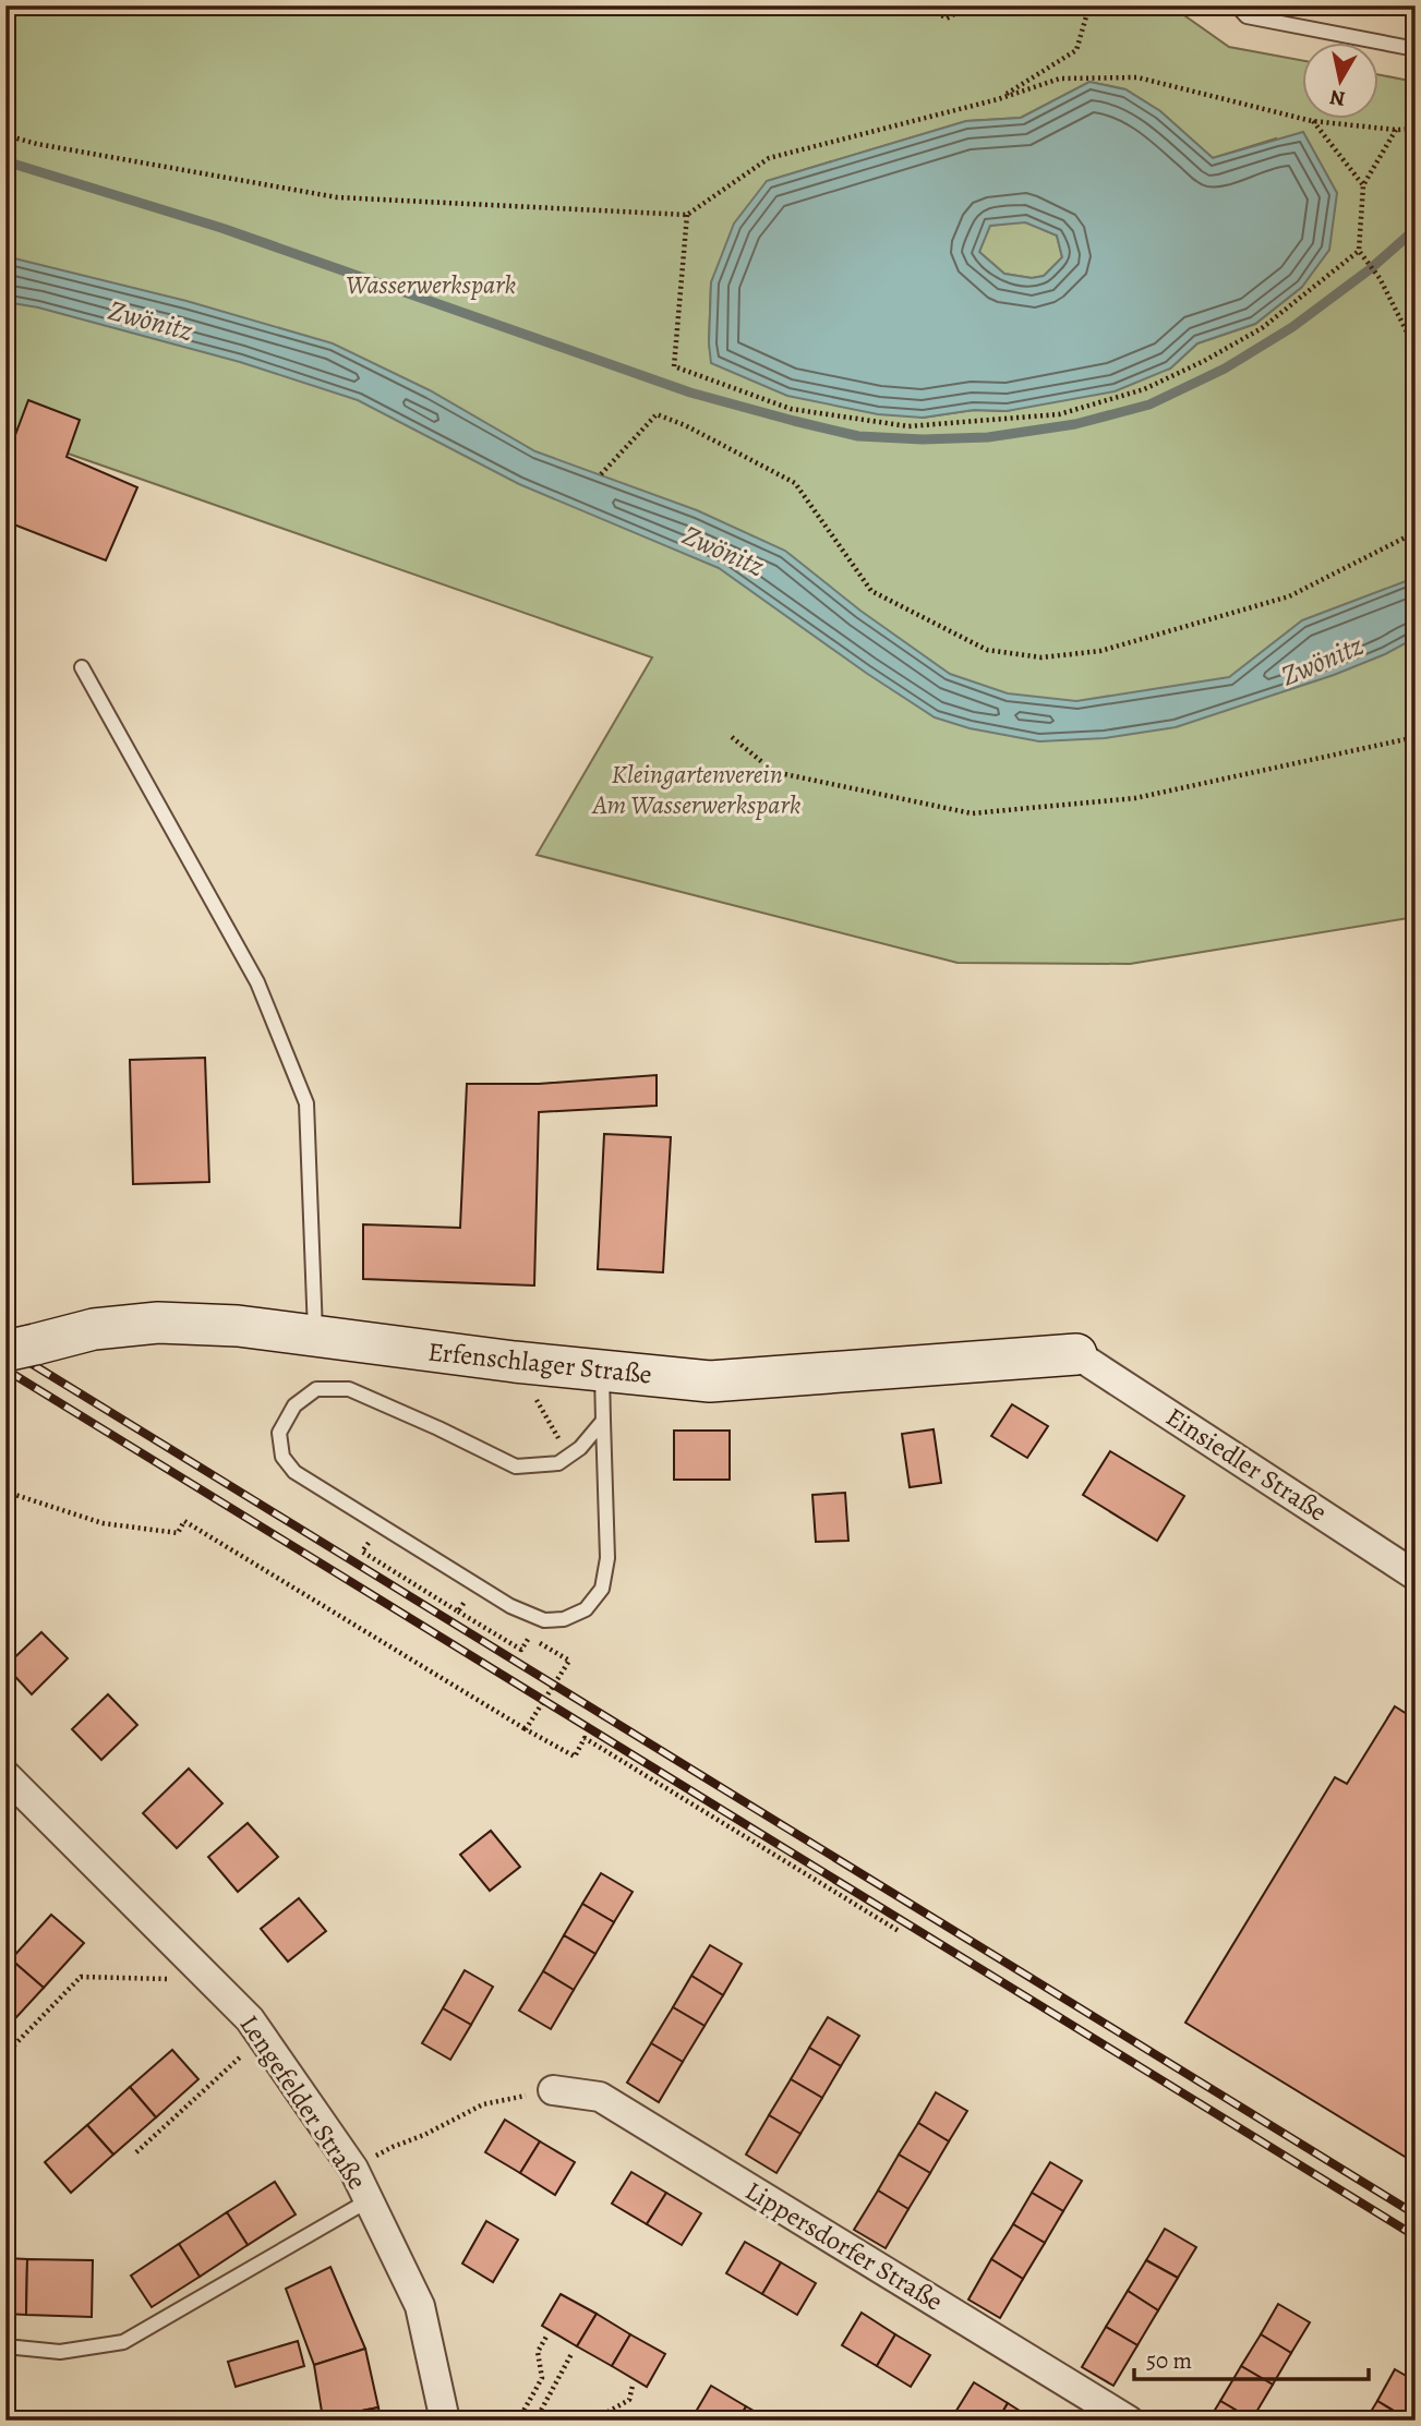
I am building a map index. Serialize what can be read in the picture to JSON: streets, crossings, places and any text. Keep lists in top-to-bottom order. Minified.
{"streets":{"main road":["Erfenschlager Straße"],"street":["Einsiedler Straße","Lengefelder Straße","Lippersdorfer Straße"]},"crossings":[["Erfenschlager Straße","Einsiedler Straße"],["Lengefelder Straße","Lippersdorfer Straße"]],"water":["Zwönitz"],"parks":["Wasserwerkspark","Kleingartenverein Am Wasserwerkspark"],"scale_bar":"50 m","north":"bottom"}
